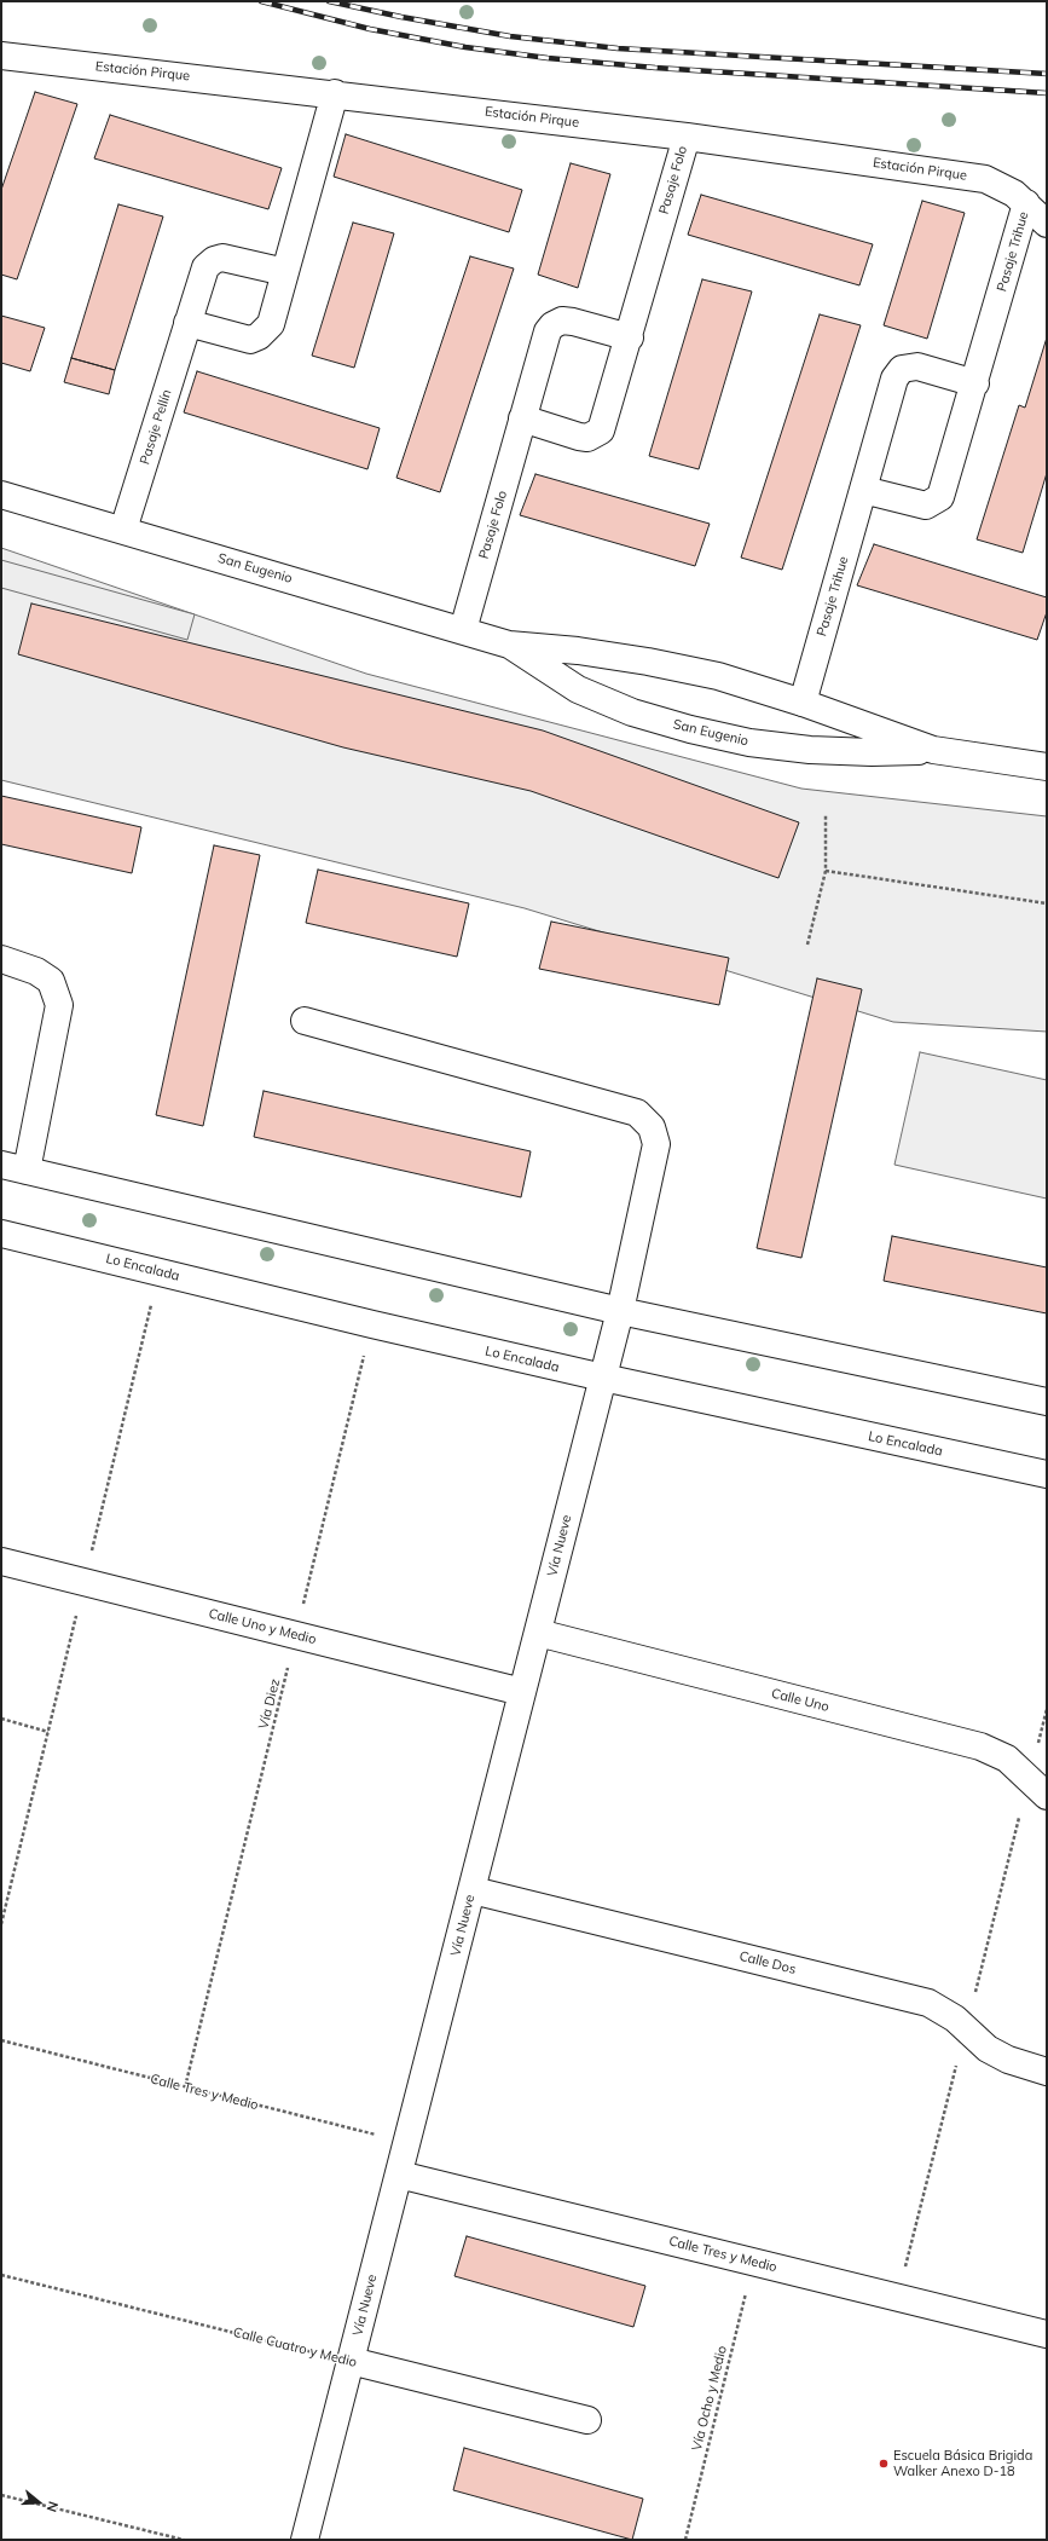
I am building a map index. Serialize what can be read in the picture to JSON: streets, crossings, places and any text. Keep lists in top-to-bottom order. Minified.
{"streets":{"street":["Estación Pirque","Pasaje Folo","Pasaje Trihue","Pasaje Pellín","San Eugenio","Lo Encalada","Vía Nueve","Calle Uno y Medio","Calle Uno","Calle Dos","Calle Tres y Medio","Calle Cuatro y Medio"],"path":["Vía Diez","Vía Ocho y Medio"]},"crossings":[["Estación Pirque","Pasaje Folo"],["Estación Pirque","Pasaje Trihue"],["Pasaje Folo","San Eugenio"],["Pasaje Trihue","San Eugenio"],["Pasaje Pellín","San Eugenio"],["Lo Encalada","Vía Nueve"],["Lo Encalada","Vía Diez"],["Vía Nueve","Calle Uno y Medio"],["Vía Nueve","Calle Uno"],["Vía Nueve","Calle Dos"],["Vía Nueve","Calle Tres y Medio"],["Vía Nueve","Calle Cuatro y Medio"],["Calle Uno y Medio","Vía Diez"],["Vía Diez","Calle Tres y Medio"],["Calle Tres y Medio","Vía Ocho y Medio"]],"places":["Escuela Básica Brigida Walker Anexo D-18"],"north":"right"}
